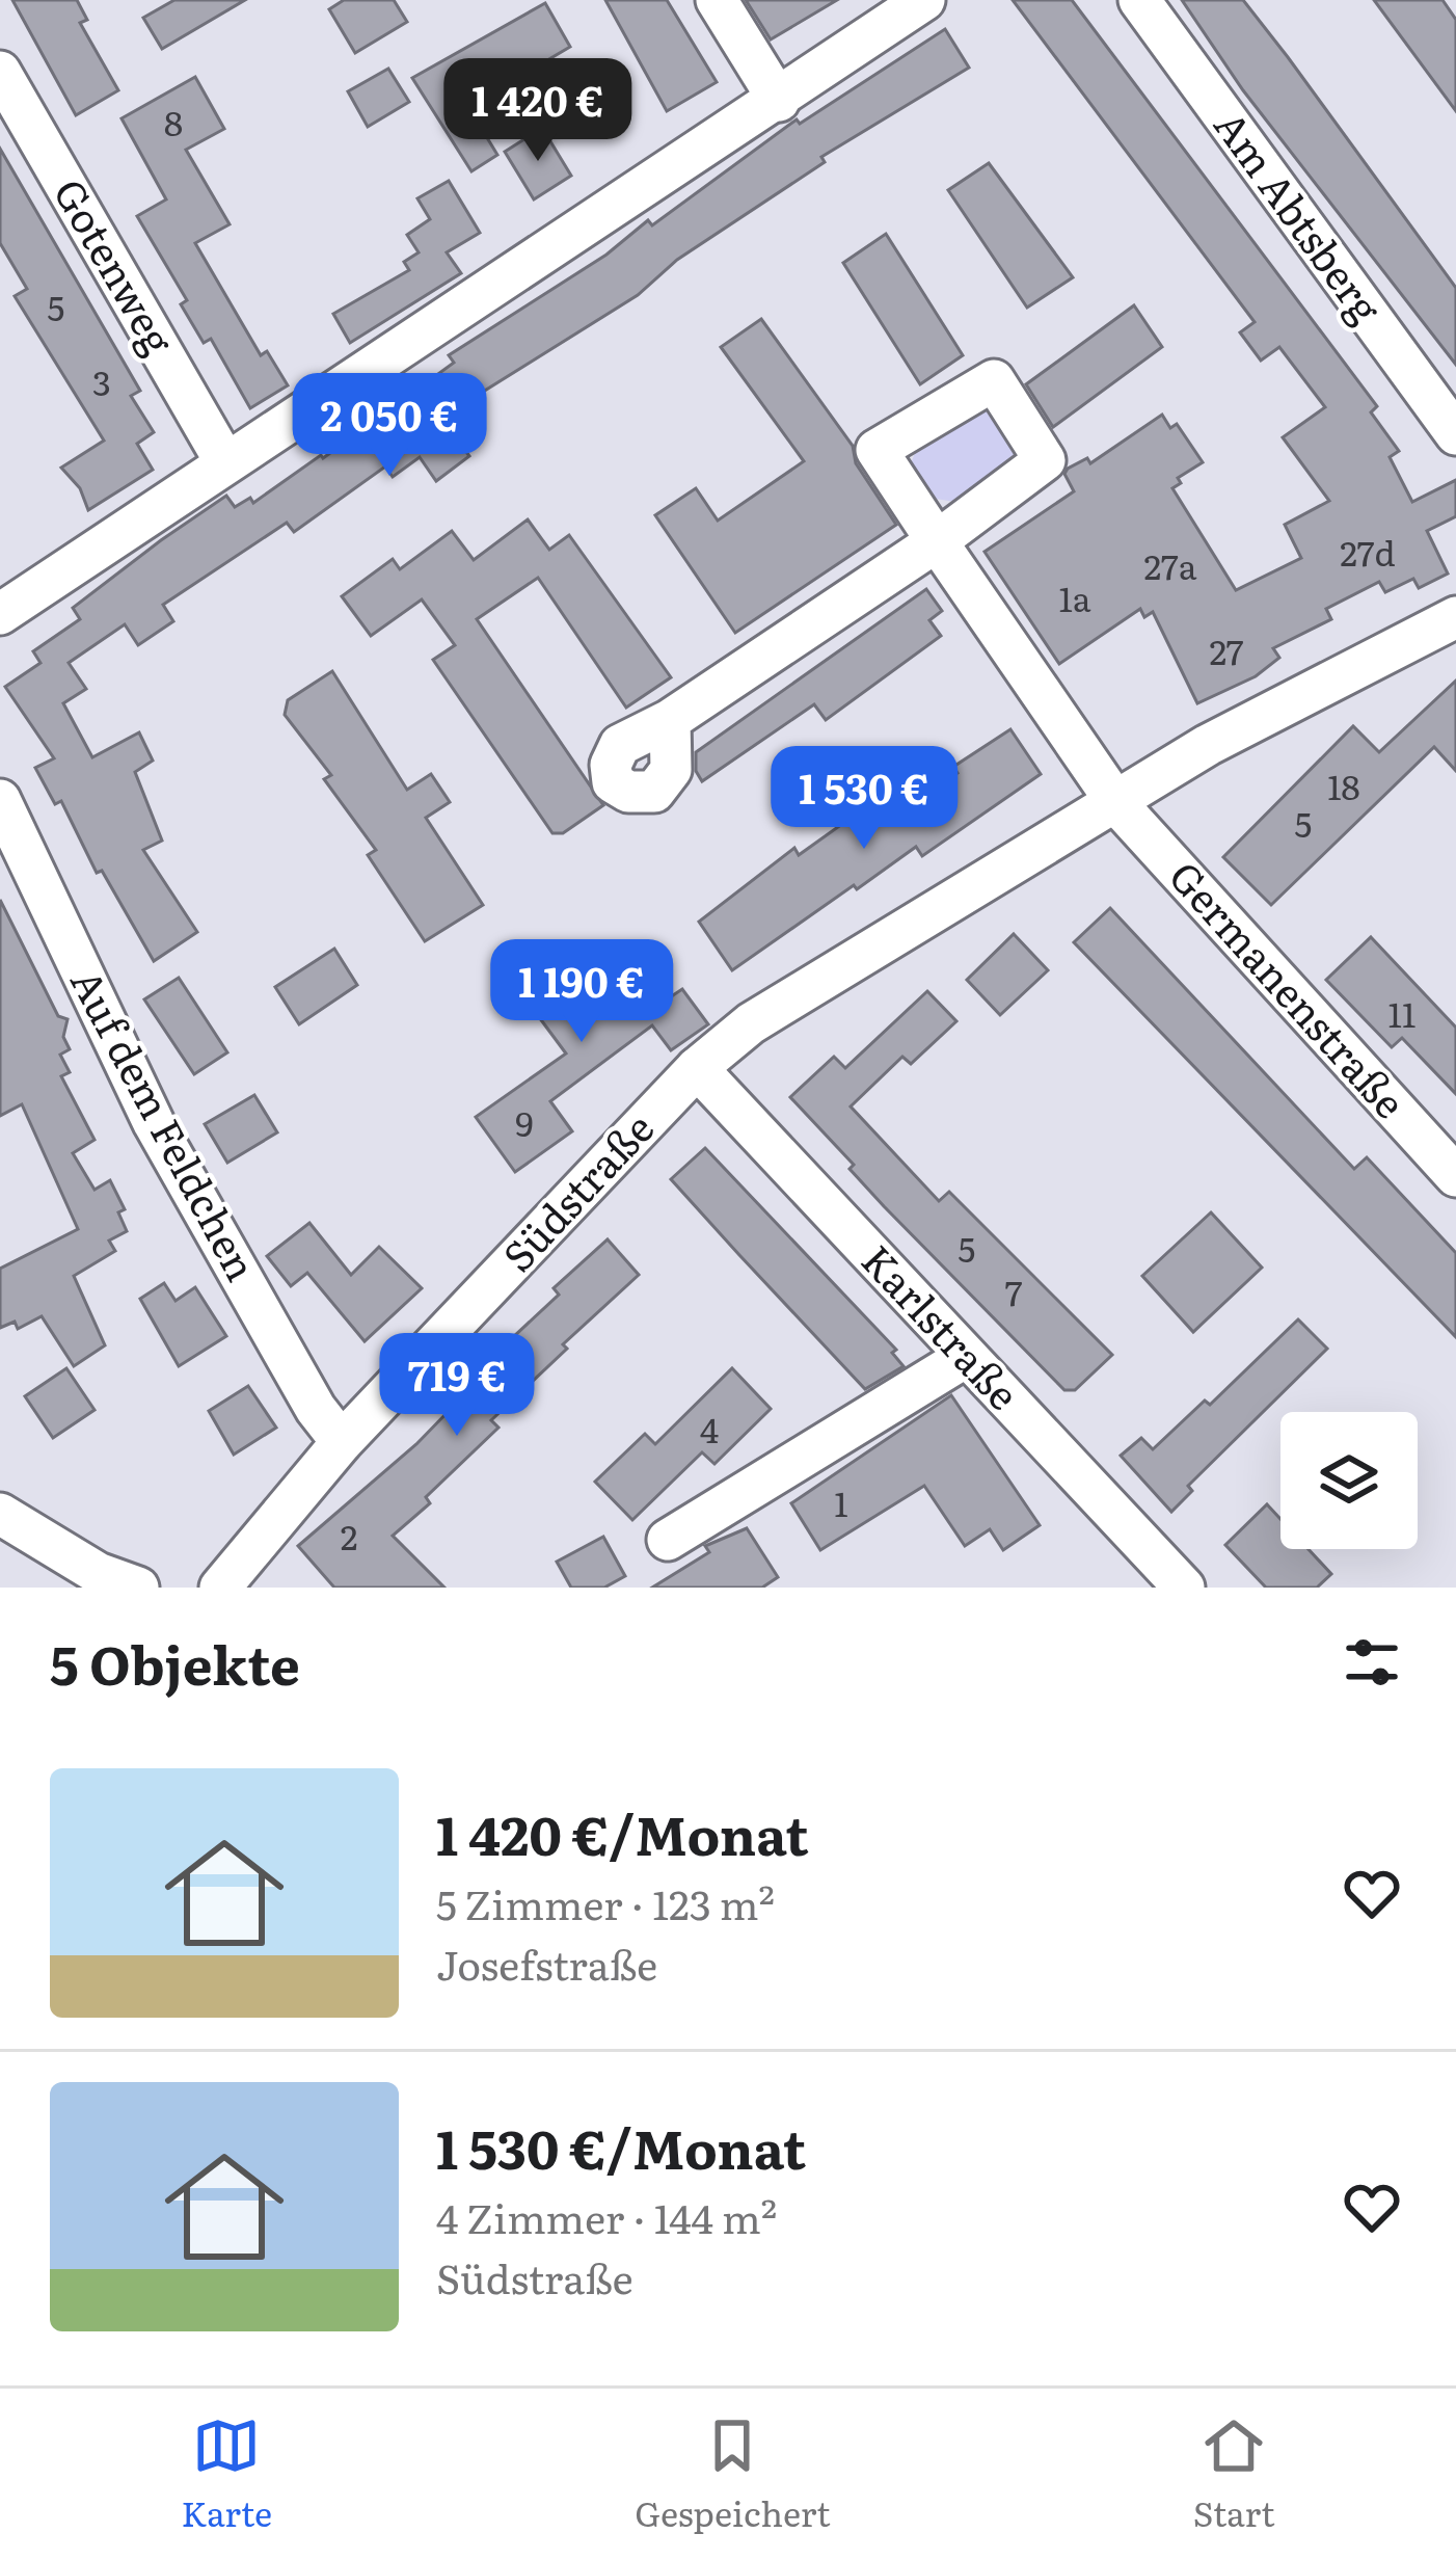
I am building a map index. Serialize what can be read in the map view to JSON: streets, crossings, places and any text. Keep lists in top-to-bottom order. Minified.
{"streets":{"street":["Am Abtsberg","Gotenweg","Germanenstraße","Auf dem Feldchen","Südstraße","Karlstraße"]},"crossings":[["Germanenstraße","Südstraße"],["Auf dem Feldchen","Südstraße"],["Südstraße","Karlstraße"]],"house_numbers":["8","5","3","27d","27a","1a","27","18","5","11","9","5","7","4","1","2"],"page":{"price":["1 420 €","2 050 €","1 530 €","1 190 €","719 €"],"heading":"5 Objekte","list":[{"name":"1 420 €/Monat","note":"5 Zimmer · 123 m² · Josefstraße"},{"name":"1 530 €/Monat","note":"4 Zimmer · 144 m² · Südstraße"}],"tabs":["Karte","Gespeichert","Start"]}}
